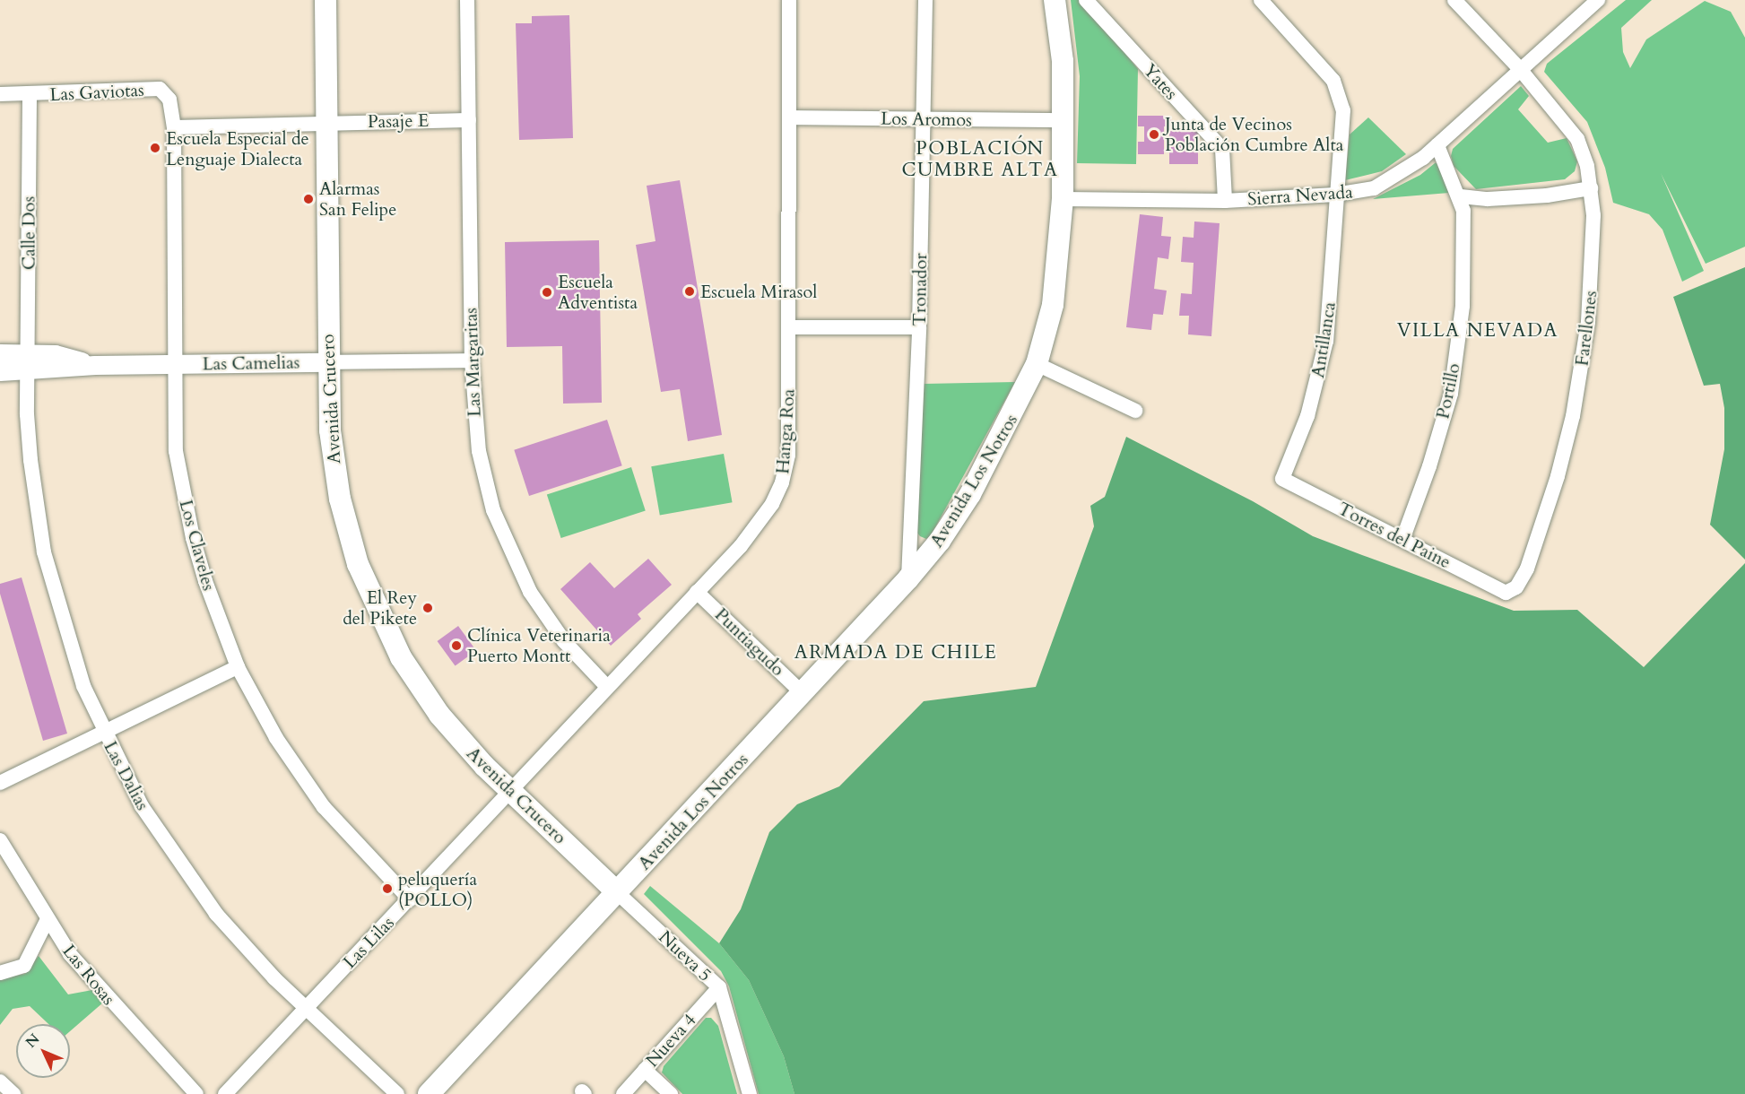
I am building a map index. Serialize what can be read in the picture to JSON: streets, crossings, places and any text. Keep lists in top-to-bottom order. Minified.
{"streets":{"main road":["Avenida Crucero","Avenida Los Notros"],"street":["Yates","Las Gaviotas","Los Aromos","Pasaje E","Sierra Nevada","Calle Dos","Tronador","Farellones","Antillanca","Las Margaritas","Las Camelias","Portillo","Hanga Roa","Torres del Paine","Los Claveles","Puntiagudo","Las Dalias","Las Lilas","Nueva 5","Las Rosas","Nueva 4"]},"crossings":[["Yates","Sierra Nevada"],["Las Gaviotas","Calle Dos"],["Las Gaviotas","Los Claveles"],["Los Aromos","Tronador"],["Los Aromos","Hanga Roa"],["Los Aromos","Avenida Los Notros"],["Pasaje E","Las Margaritas"],["Pasaje E","Avenida Crucero"],["Sierra Nevada","Farellones"],["Sierra Nevada","Antillanca"],["Sierra Nevada","Portillo"],["Sierra Nevada","Avenida Los Notros"],["Calle Dos","Las Camelias"],["Calle Dos","Las Dalias"],["Tronador","Avenida Los Notros"],["Farellones","Torres del Paine"],["Antillanca","Torres del Paine"],["Las Margaritas","Las Camelias"],["Las Margaritas","Hanga Roa"],["Las Camelias","Avenida Crucero"],["Las Camelias","Los Claveles"],["Las Camelias","Las Dalias"],["Portillo","Torres del Paine"],["Avenida Crucero","Hanga Roa"],["Avenida Crucero","Avenida Los Notros"],["Avenida Crucero","Las Lilas"],["Avenida Crucero","Nueva 5"],["Hanga Roa","Puntiagudo"],["Hanga Roa","Las Lilas"],["Avenida Los Notros","Puntiagudo"],["Avenida Los Notros","Nueva 5"],["Los Claveles","Las Lilas"],["Las Dalias","Las Lilas"],["Nueva 5","Nueva 4"]],"districts":["POBLACIÓN CUMBRE ALTA","VILLA NEVADA","ARMADA DE CHILE"],"places":["Junta de Vecinos Población Cumbre Alta","Escuela Especial de Lenguaje Dialecta","Alarmas San Felipe","Escuela Mirasol","Escuela Adventista","El Rey del Pikete","Clínica Veterinaria Puerto Montt","peluquería (POLLO)"],"north":"top left"}
